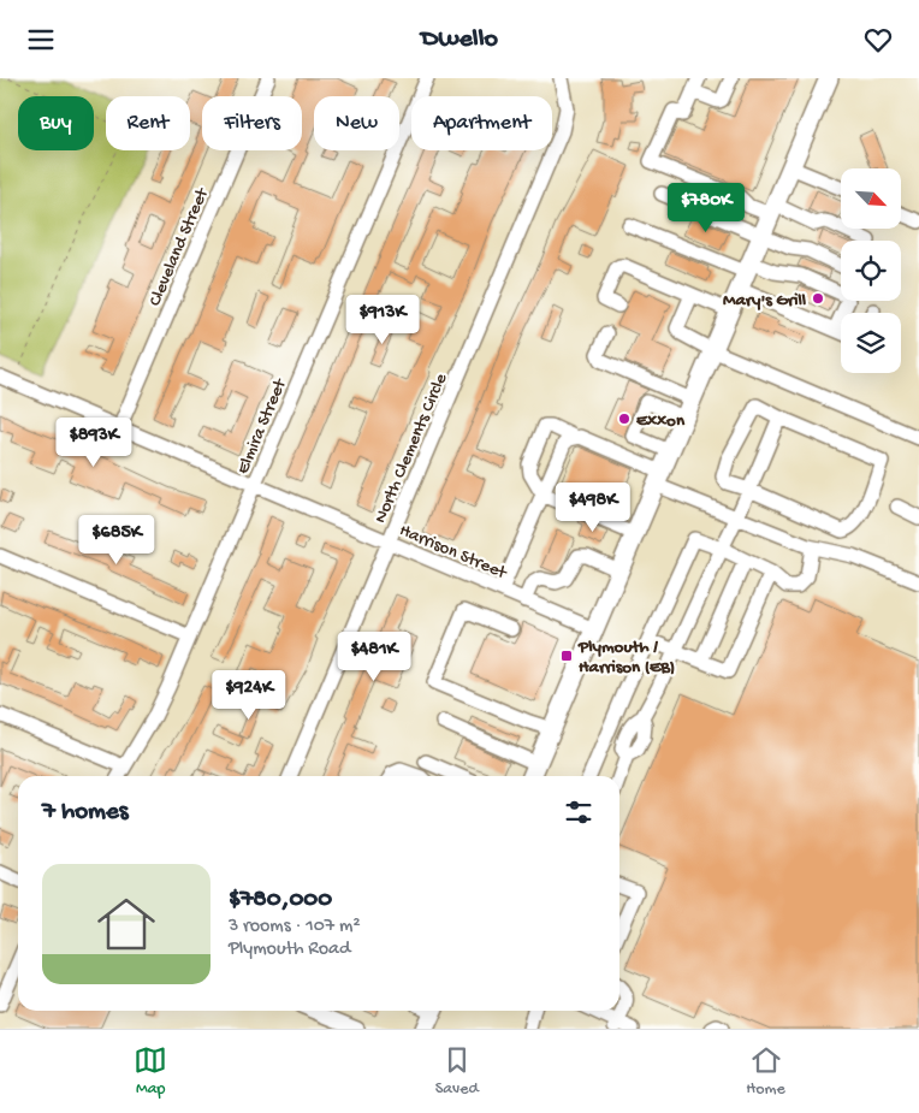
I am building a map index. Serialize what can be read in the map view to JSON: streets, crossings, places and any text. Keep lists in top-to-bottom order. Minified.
{"streets":{"street":["Cleveland Street","Elmira Street","North Clements Circle","Harrison Street"]},"crossings":[["Cleveland Street","Harrison Street"],["Elmira Street","Harrison Street"],["North Clements Circle","Harrison Street"]],"places":{"other":["Mary's Grill","Exxon"],"transit":["Plymouth / Harrison (EB)"]},"north":"bottom right","page":{"header":"Dwello","chip":["Buy","Rent","Filters","New","Apartment"],"price":["$780K","$913K","$893K","$498K","$685K","$481K","$924K"],"heading":"7 homes","list":[{"name":"$780,000","note":"3 rooms · 107 m² · Plymouth Road"}],"tabs":["Map","Saved","Home"]}}
